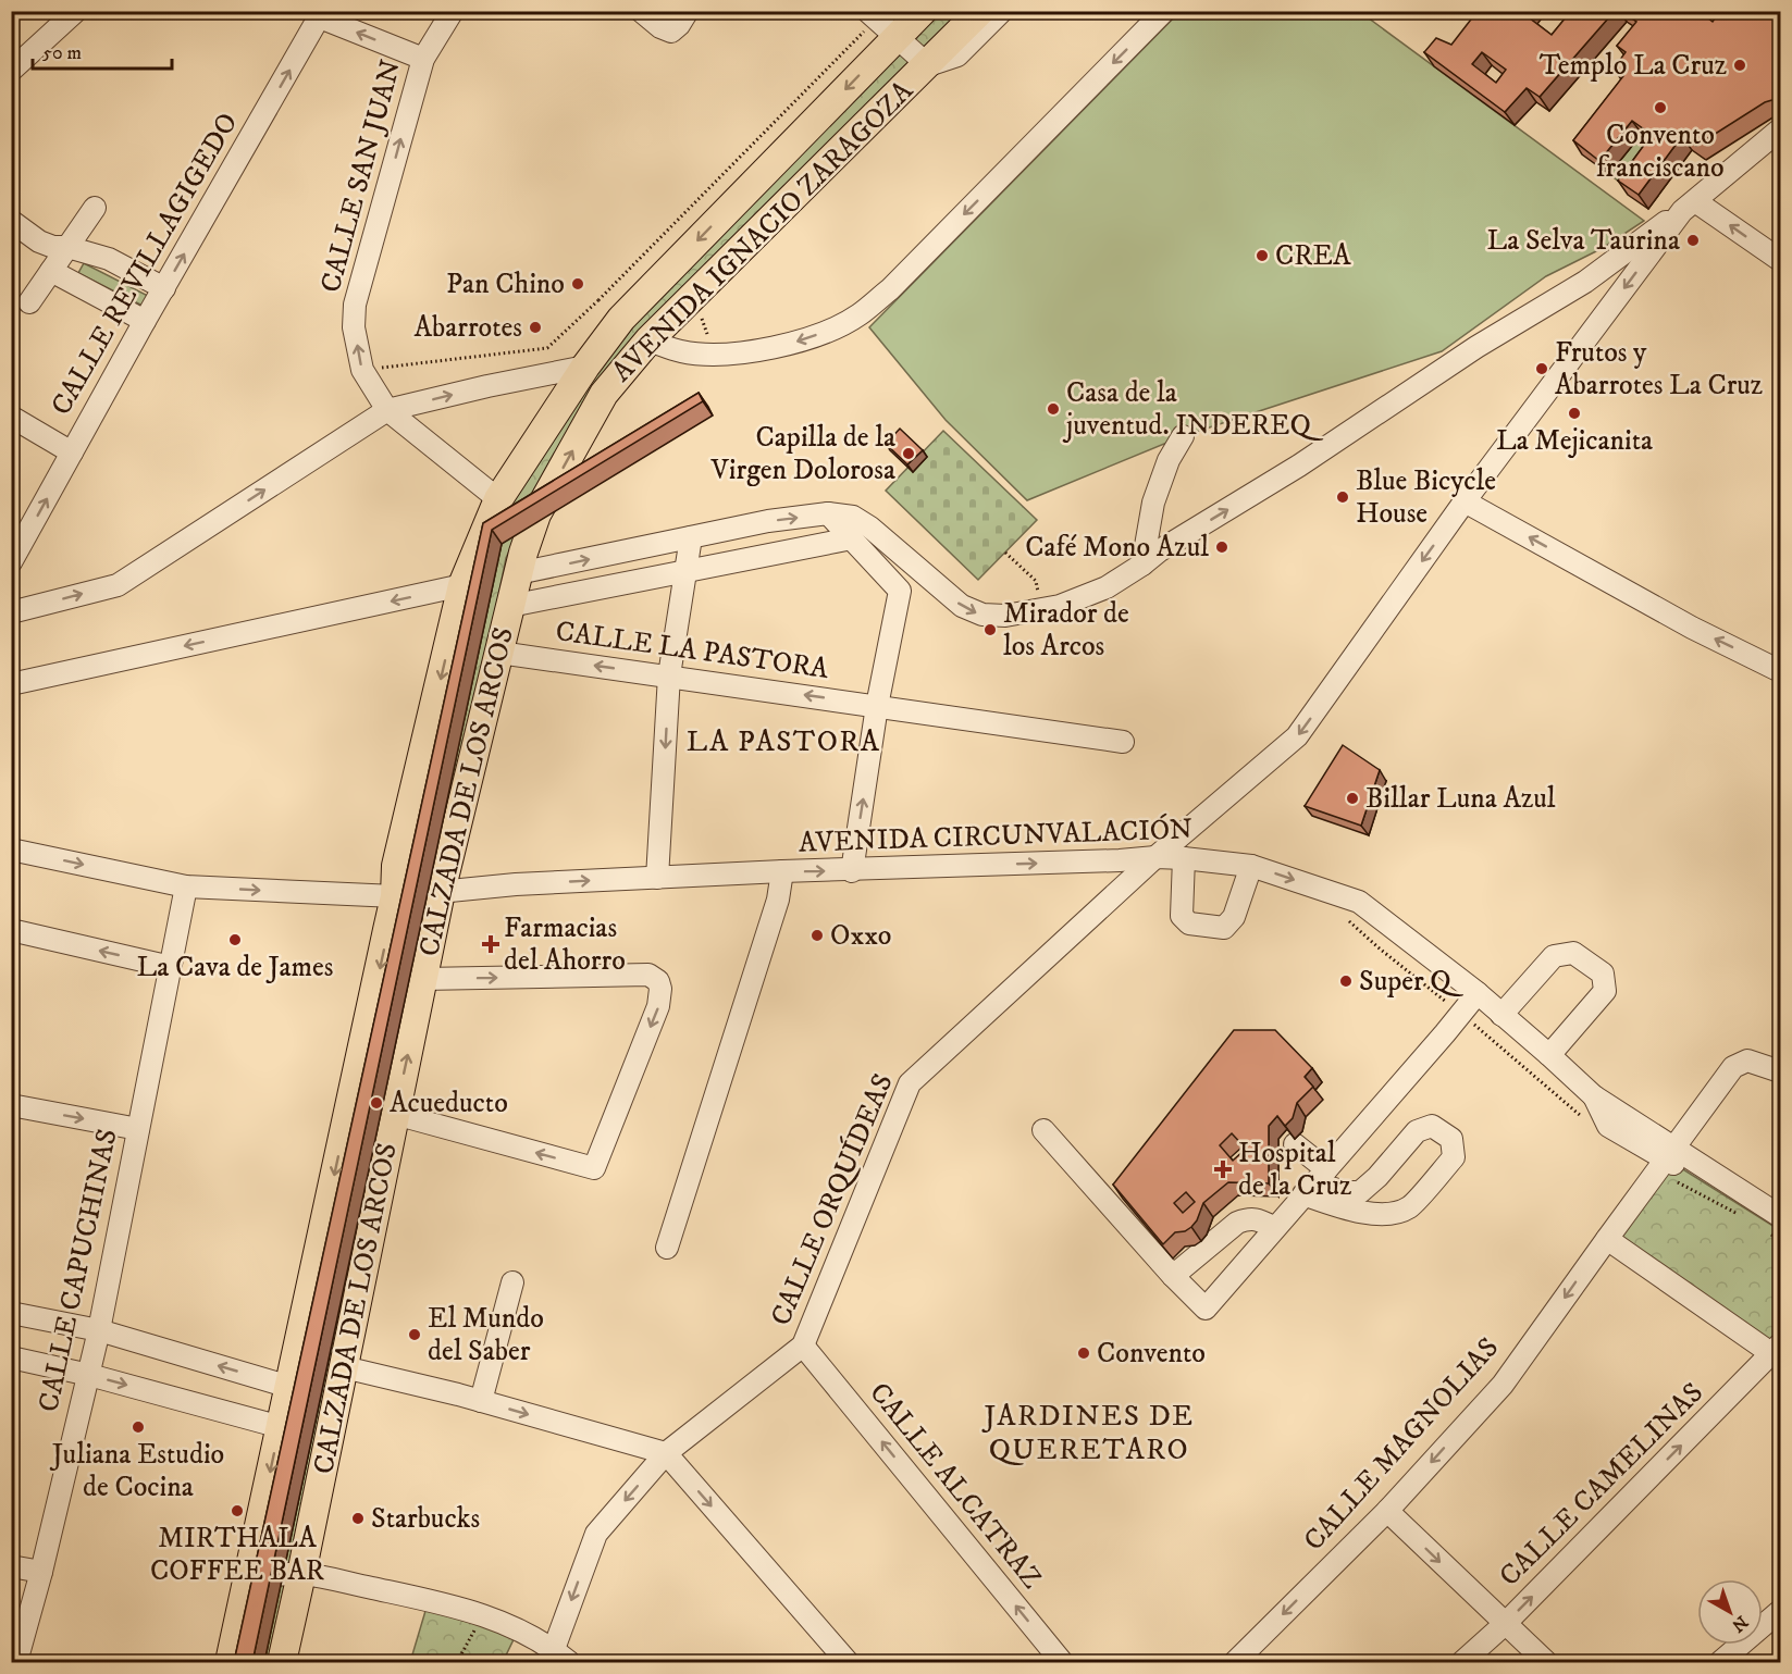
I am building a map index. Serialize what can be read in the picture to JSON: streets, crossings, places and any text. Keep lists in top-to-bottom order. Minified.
{"streets":{"main road":["AVENIDA IGNACIO ZARAGOZA","CALZADA DE LOS ARCOS"],"street":["CALLE SAN JUAN","CALLE REVILLAGIGEDO","CALLE LA PASTORA","AVENIDA CIRCUNVALACIÓN","CALLE ORQUÍDEAS","CALLE CAPUCHINAS","CALLE MAGNOLIAS","CALLE CAMELINAS","CALLE ALCATRAZ"]},"crossings":[["CALLE SAN JUAN","AVENIDA IGNACIO ZARAGOZA"],["AVENIDA IGNACIO ZARAGOZA","CALZADA DE LOS ARCOS"],["CALLE LA PASTORA","CALZADA DE LOS ARCOS"],["CALZADA DE LOS ARCOS","AVENIDA CIRCUNVALACIÓN"],["AVENIDA CIRCUNVALACIÓN","CALLE ORQUÍDEAS"],["AVENIDA CIRCUNVALACIÓN","CALLE MAGNOLIAS"],["CALLE ORQUÍDEAS","CALLE ALCATRAZ"]],"one_way":["CALLE SAN JUAN","CALLE REVILLAGIGEDO","AVENIDA CIRCUNVALACIÓN","CALLE MAGNOLIAS","CALLE CAMELINAS"],"districts":["LA PASTORA","JARDINES DE QUERETARO"],"places":{"other":["Templo La Cruz","Convento franciscano","La Selva Taurina","CREA","Pan Chino","Abarrotes","Frutos y Abarrotes La Cruz","Casa de la juventud. INDEREQ","La Mejicanita","Capilla de la Virgen Dolorosa","Blue Bicycle House","Café Mono Azul","Mirador de los Arcos","Billar Luna Azul","Oxxo","La Cava de James","Super Q","Acueducto","El Mundo del Saber","Convento","Juliana Estudio de Cocina","MIRTHALA COFFEE BAR","Starbucks"],"health":["Farmacias del Ahorro","Hospital de la Cruz"]},"scale_bar":"50 m","north":"bottom right"}
